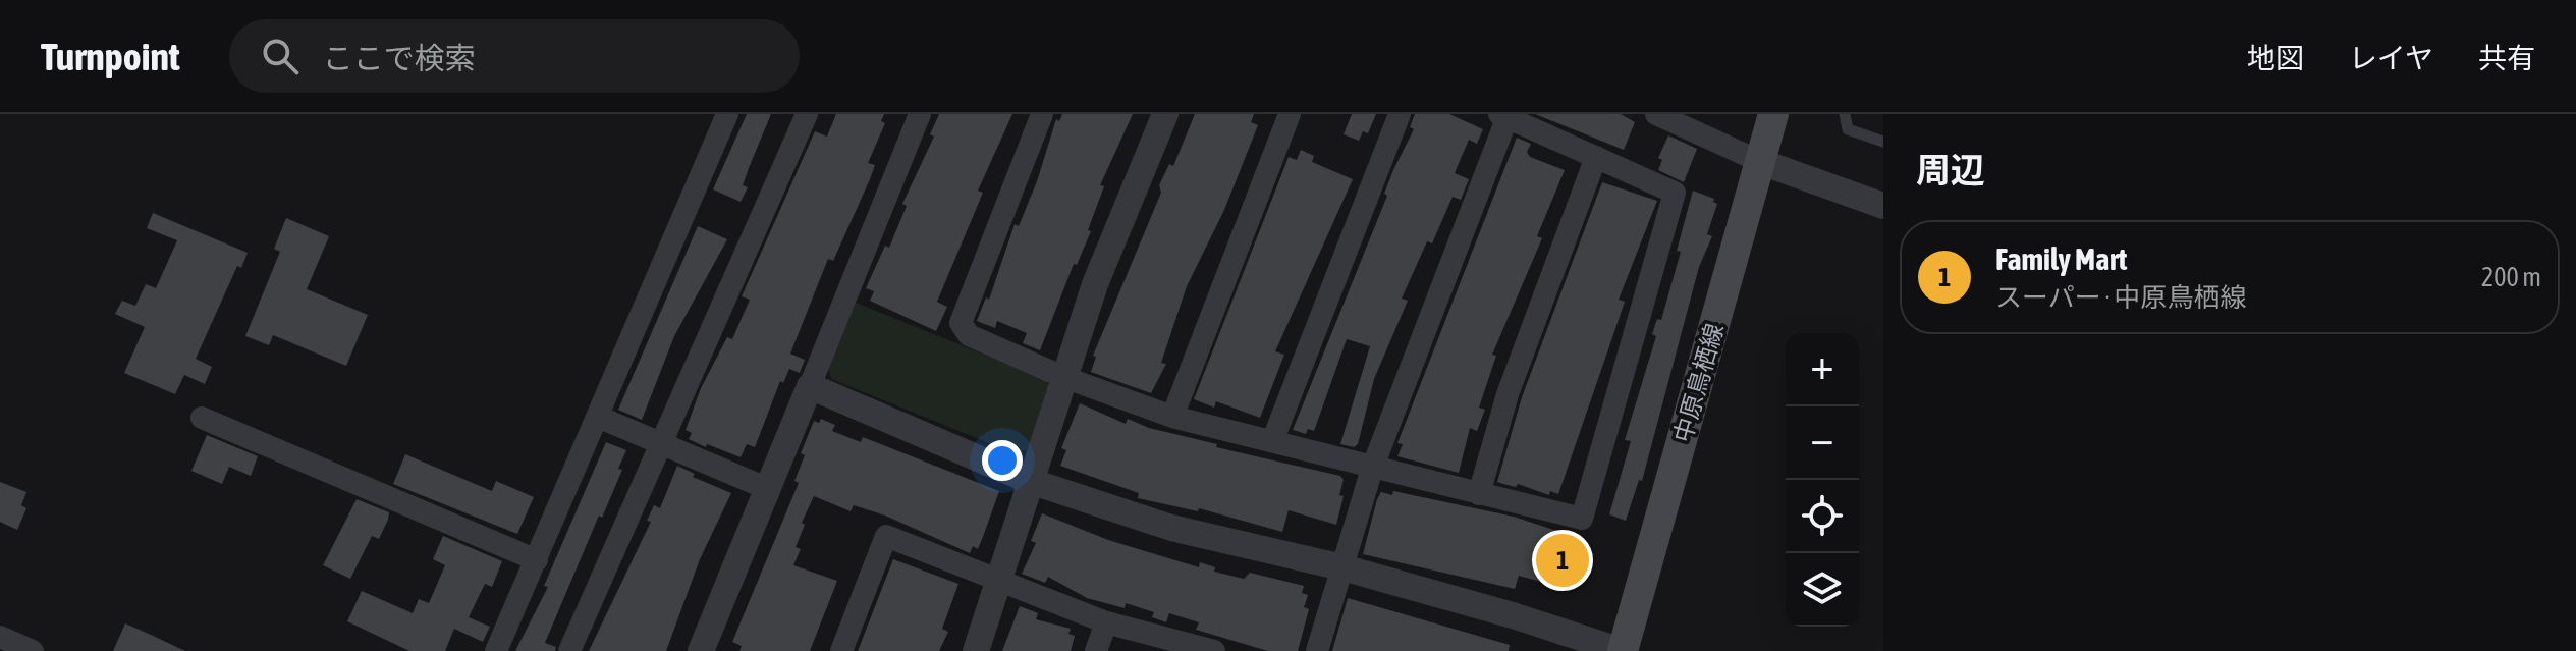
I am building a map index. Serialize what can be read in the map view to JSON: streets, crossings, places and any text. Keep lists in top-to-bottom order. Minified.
{"streets":{"main road":["中原鳥栖線"]},"page":{"header":"Turnpoint","search":"ここで検索","nav":["地図","レイヤ","共有"],"heading":"周辺","list":[{"mark":"1","name":"Family Mart","note":"スーパー · 中原鳥栖線","value":"200 m"}],"map_buttons":["+","−"],"pins":"1"}}
